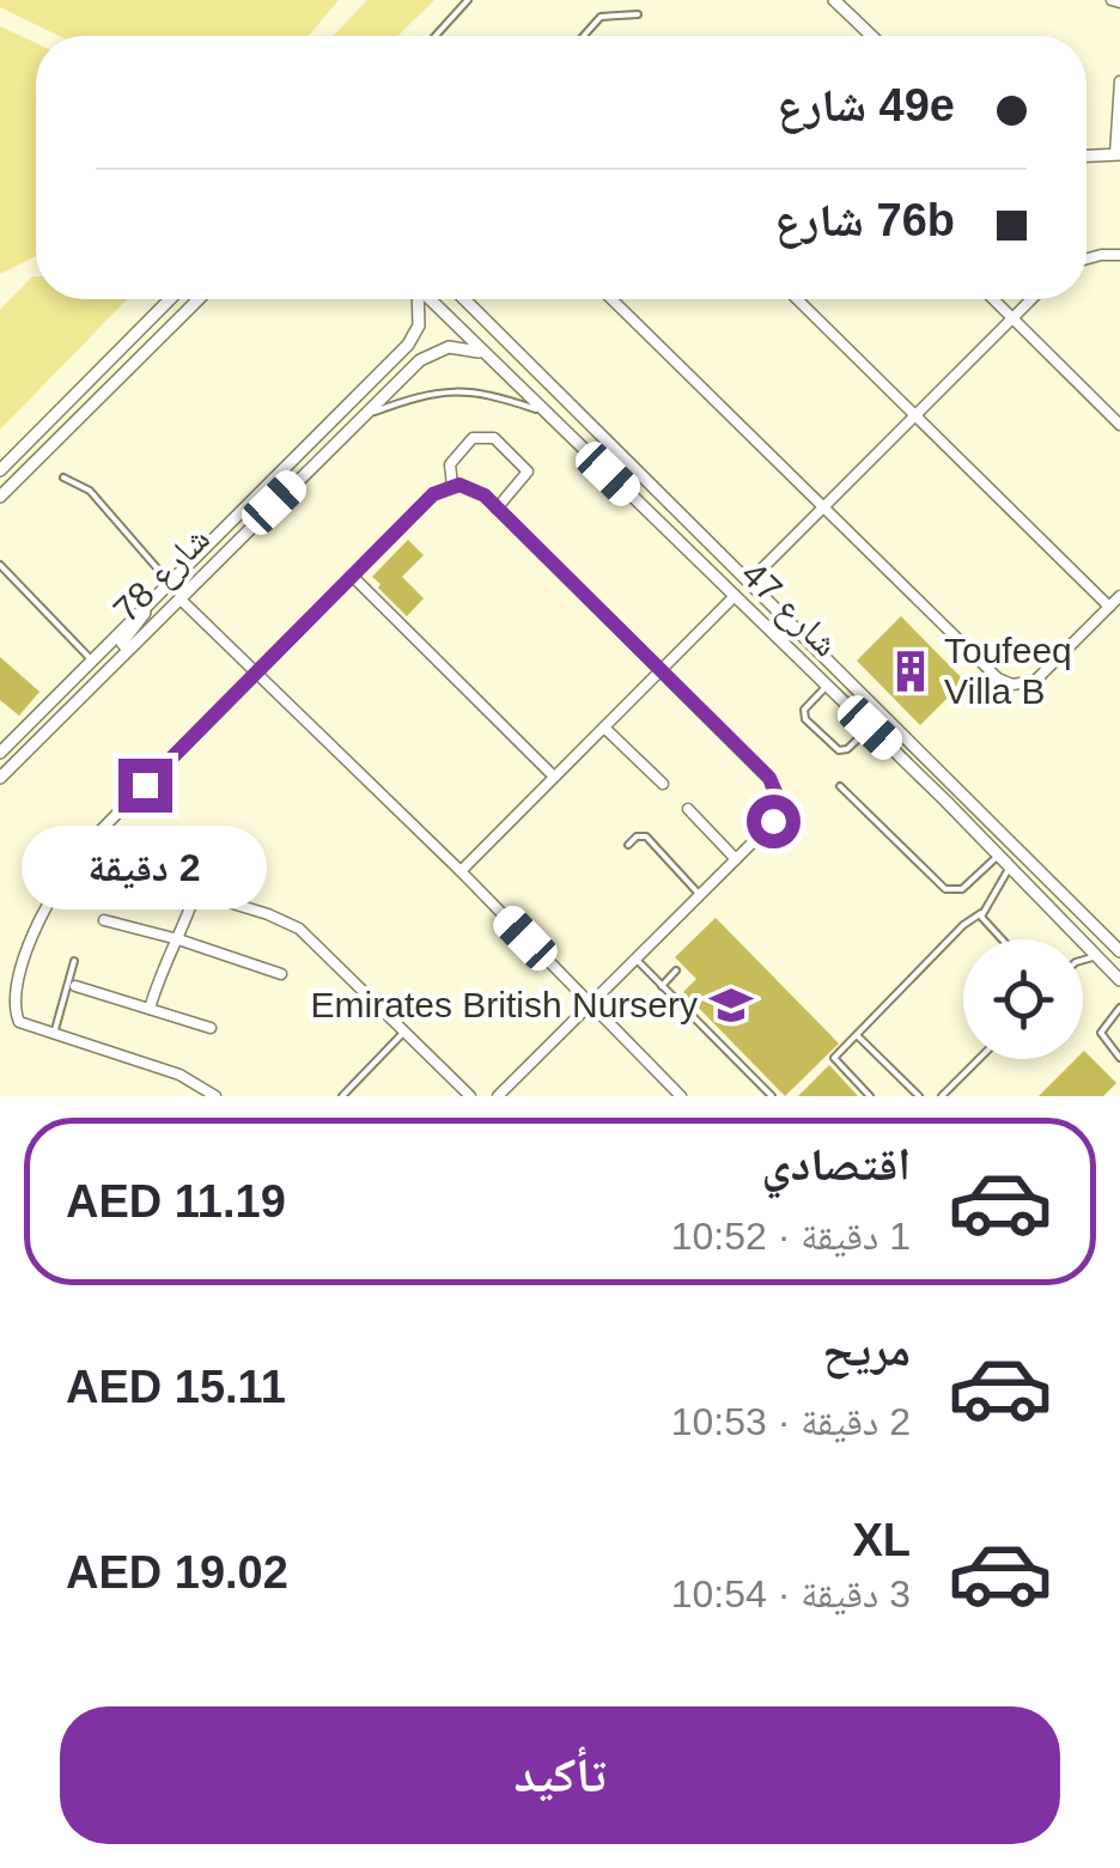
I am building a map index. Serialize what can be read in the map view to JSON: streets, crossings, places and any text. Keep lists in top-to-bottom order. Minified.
{"streets":{"street":["شارع 78","شارع 47"]},"crossings":[["شارع 78","شارع 47"]],"places":{"building":["Toufeeq Villa B"],"school or university":["Emirates British Nursery"]},"page":{"banner":["49e شارع","76b شارع"],"bubble":"2 دقيقة","list":[{"name":"اقتصادي","note":"1 دقيقة · 10:52","value":"AED 11.19"},{"name":"مريح","note":"2 دقيقة · 10:53","value":"AED 15.11"},{"name":"XL","note":"3 دقيقة · 10:54","value":"AED 19.02"}],"buttons":"تأكيد"}}
